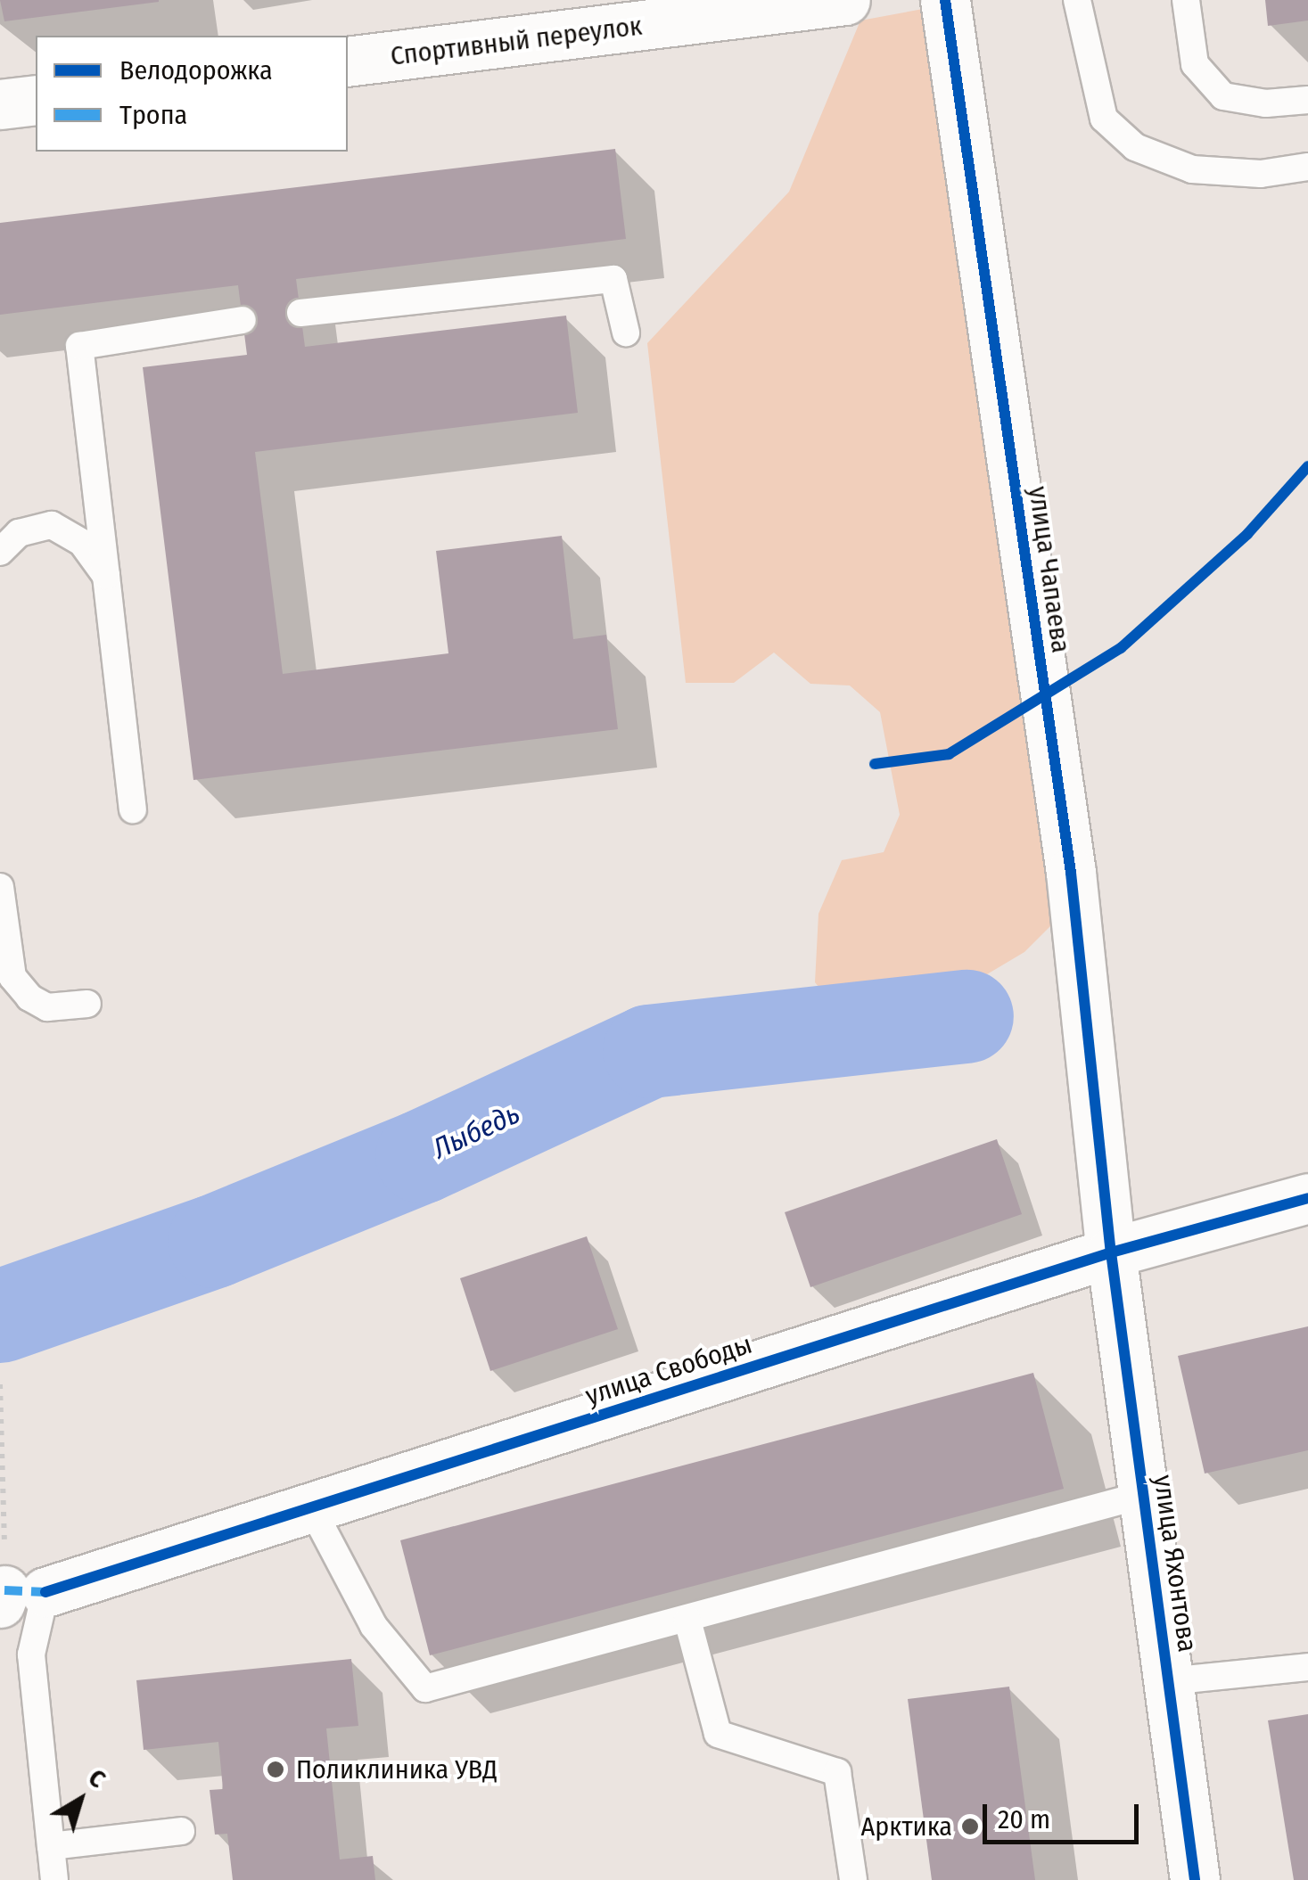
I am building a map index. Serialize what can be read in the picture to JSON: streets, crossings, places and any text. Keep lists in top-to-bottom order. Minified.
{"streets":{"street":["Спортивный переулок","улица Чапаева","улица Свободы","улица Яхонтова"]},"crossings":[["улица Чапаева","улица Свободы"],["улица Чапаева","улица Яхонтова"],["улица Свободы","улица Яхонтова"]],"water":["Лыбедь"],"places":["Поликлиника УВД","Арктика"],"legend":["Велодорожка","Тропа"],"scale_bar":"20 m","north":"top right"}
